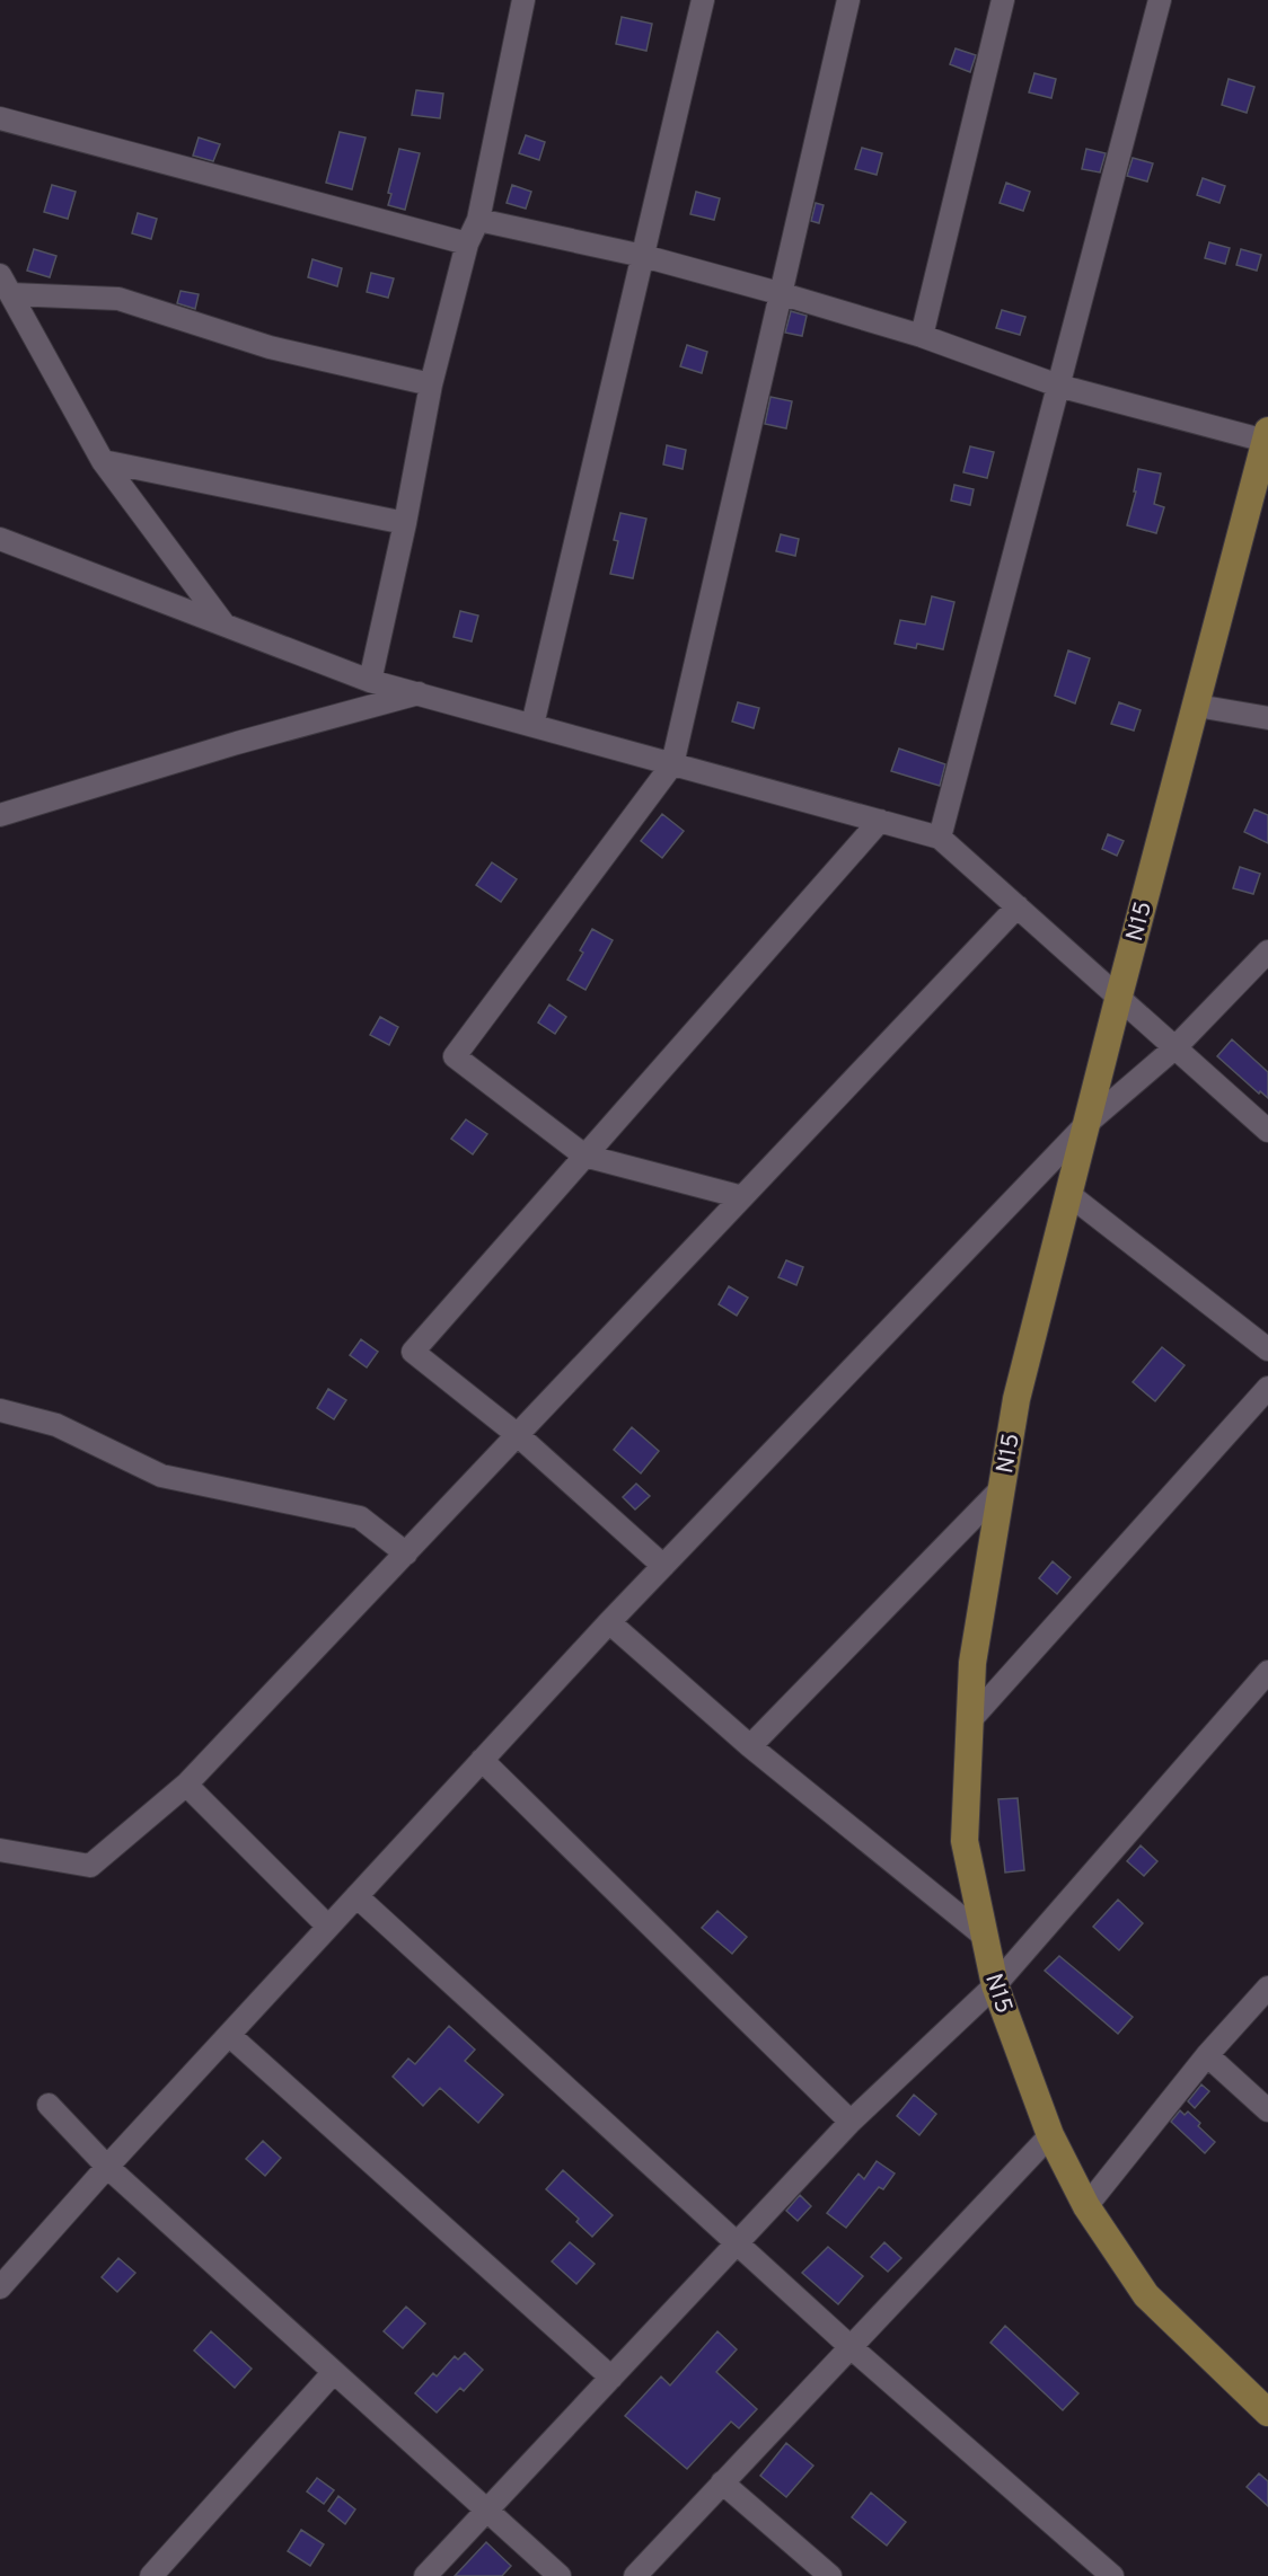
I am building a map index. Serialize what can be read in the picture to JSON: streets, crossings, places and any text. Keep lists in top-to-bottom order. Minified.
{"streets":{"main road":["N15"]}}
